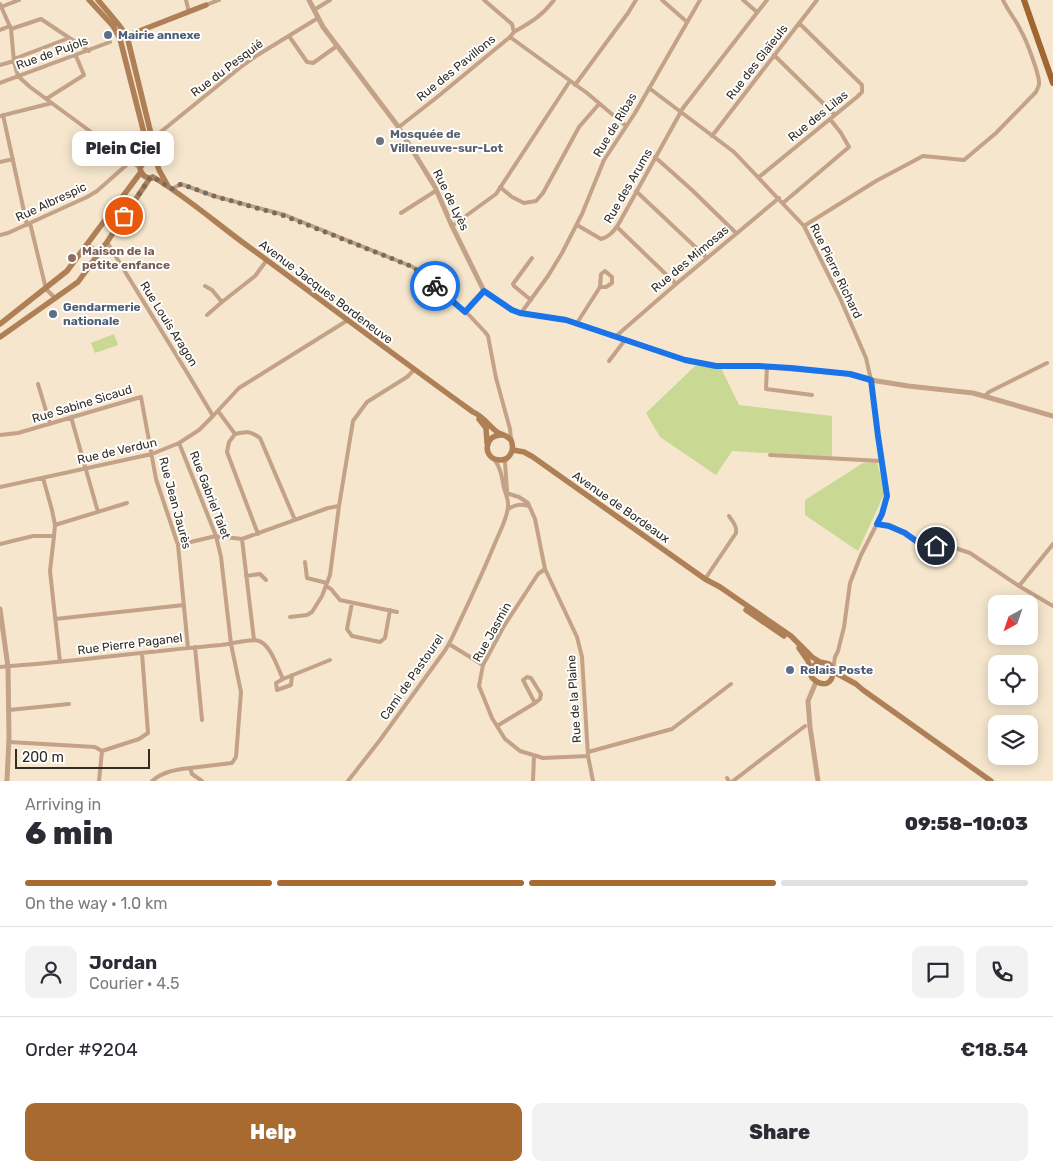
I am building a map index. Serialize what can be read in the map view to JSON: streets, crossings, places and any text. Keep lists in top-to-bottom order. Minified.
{"streets":{"main road":["Avenue Jacques Bordeneuve","Avenue de Bordeaux"],"street":["Rue de Pujols","Rue des Glaïeuls","Rue du Pesquié","Rue des Pavillons","Rue des Lilas","Rue de Ribas","Rue des Arums","Rue de Lyès","Rue Albrespic","Rue des Mimosas","Rue Pierre Richard","Rue Louis Aragon","Rue Sabine Sicaud","Rue de Verdun","Rue Gabriel Talet","Rue Jean Jaurès","Rue Jasmin","Rue Pierre Paganel","Cami de Pastourel","Rue de la Plaine"]},"crossings":[["Rue des Glaïeuls","Rue des Lilas"],["Rue des Glaïeuls","Rue Pierre Richard"],["Rue du Pesquié","Rue de Lyès"],["Rue des Pavillons","Rue de Lyès"],["Rue des Lilas","Rue Pierre Richard"],["Rue de Ribas","Rue des Arums"],["Rue de Ribas","Rue Pierre Richard"],["Rue des Arums","Rue Pierre Richard"],["Rue des Mimosas","Rue Pierre Richard"],["Rue Pierre Richard","Avenue de Bordeaux"],["Avenue Jacques Bordeneuve","Rue de Verdun"],["Avenue Jacques Bordeneuve","Avenue de Bordeaux"],["Avenue Jacques Bordeneuve","Cami de Pastourel"],["Rue Louis Aragon","Rue de Verdun"],["Rue Sabine Sicaud","Rue de Verdun"],["Rue Sabine Sicaud","Rue Jean Jaurès"],["Rue de Verdun","Rue Gabriel Talet"],["Rue de Verdun","Rue Jean Jaurès"],["Rue Gabriel Talet","Rue Pierre Paganel"],["Rue Jean Jaurès","Rue Pierre Paganel"],["Avenue de Bordeaux","Cami de Pastourel"],["Rue Jasmin","Rue de la Plaine"]],"places":["Mairie annexe","Mosquée de Villeneuve-sur-Lot","Plein Ciel","Maison de la petite enfance","Gendarmerie nationale","Relais Poste"],"scale_bar":"200 m","north":"bottom left","page":{"bubble":"Plein Ciel","scale":"200 m","heading":["6 min","Arriving in","09:58–10:03"],"panel":["Jordan","Courier · 4.5","Order #9204","€18.54"],"bar":"On the way · 1.0 km","buttons":["Help","Share"]}}
